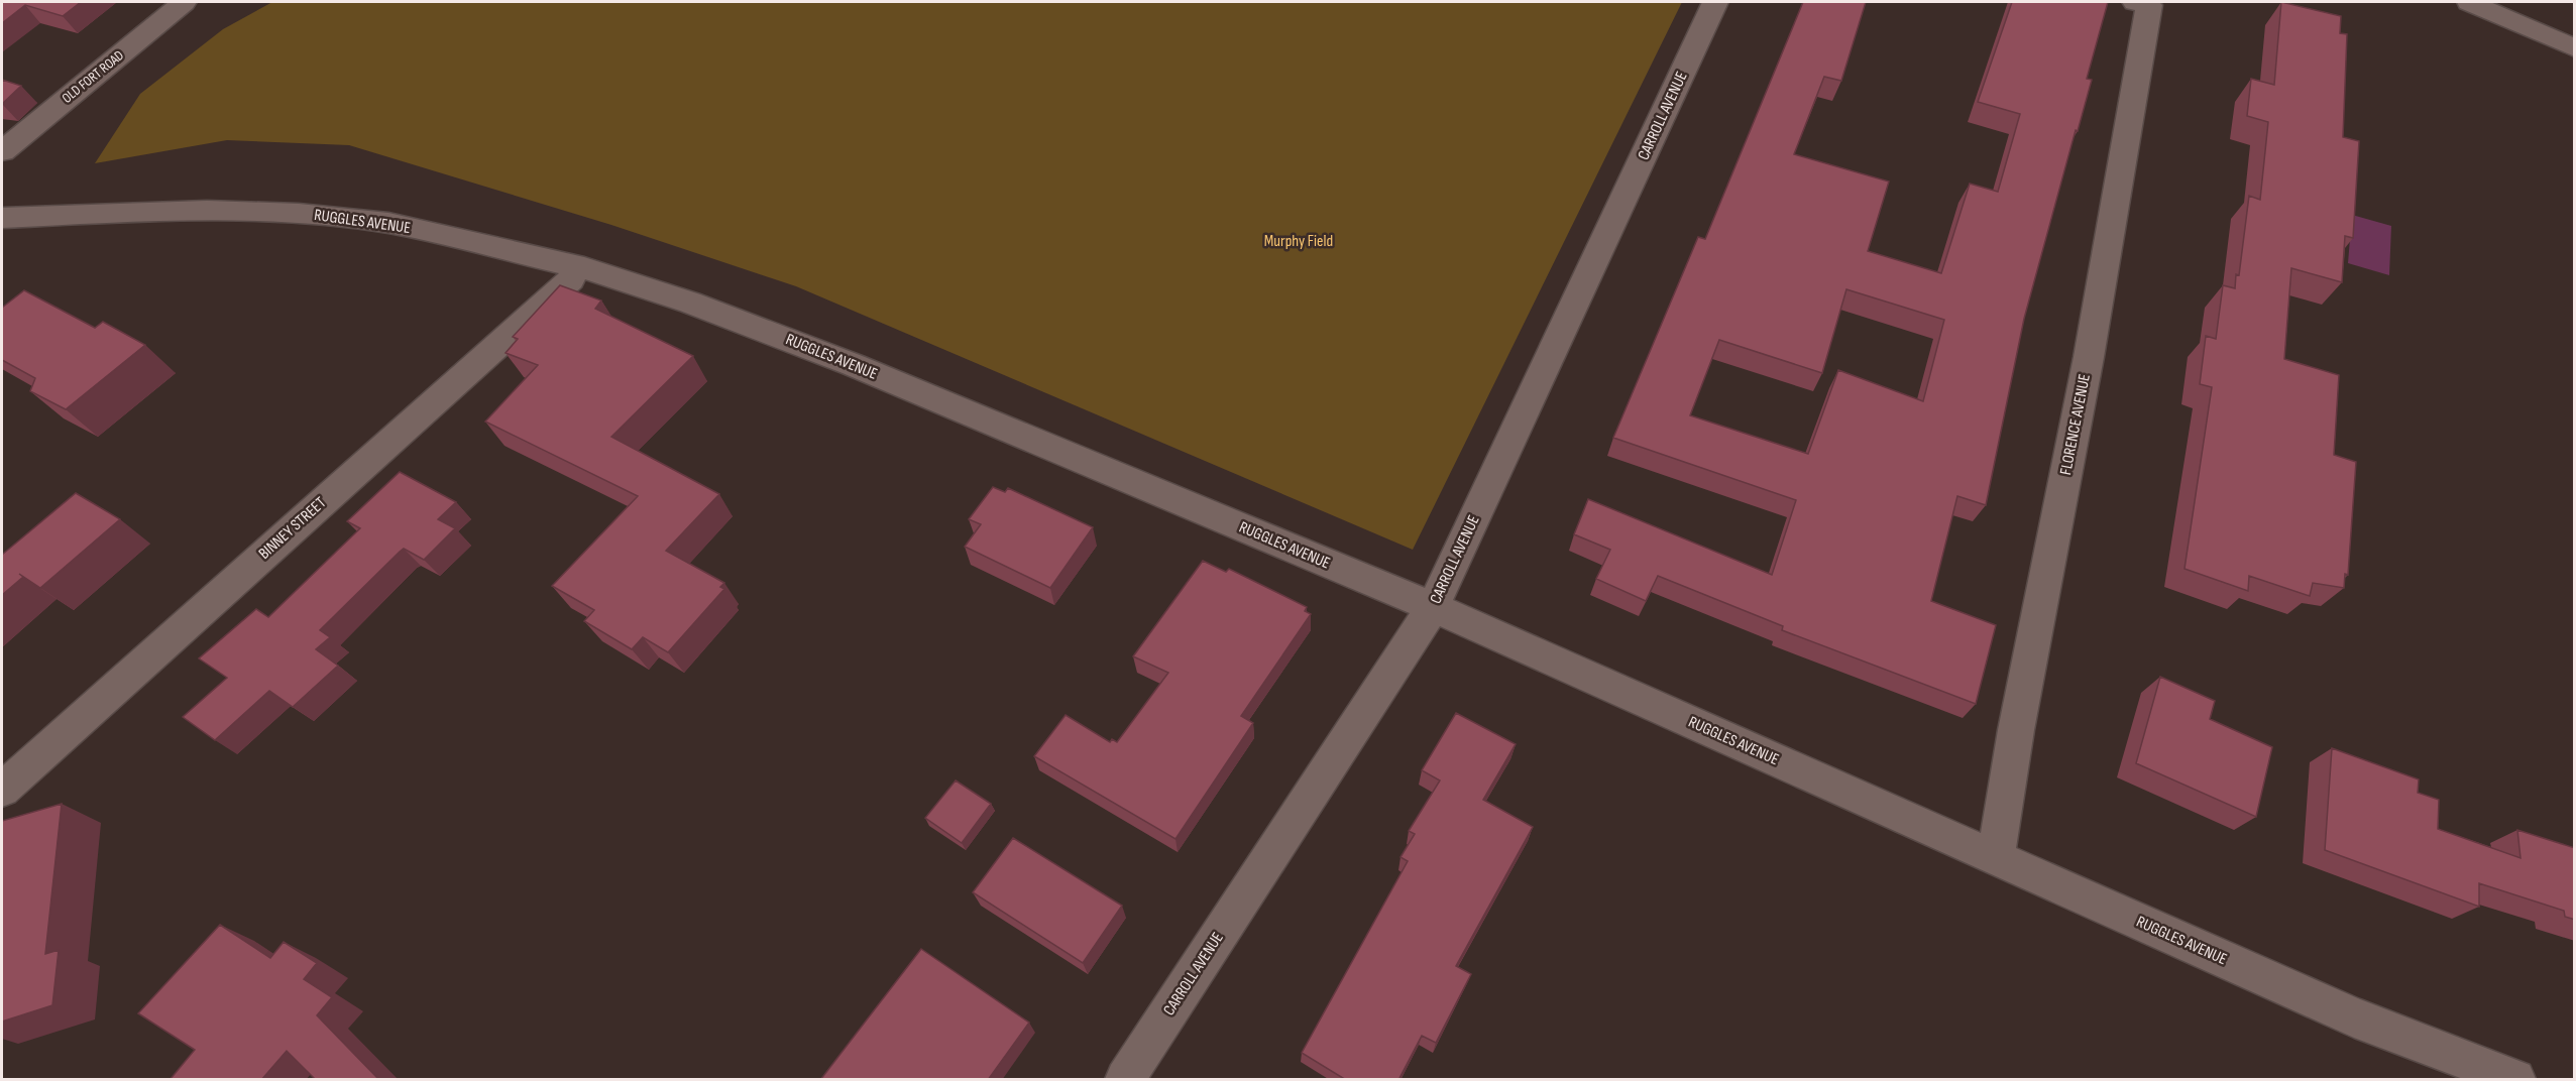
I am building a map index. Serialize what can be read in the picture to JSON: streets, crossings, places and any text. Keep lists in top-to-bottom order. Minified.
{"streets":{"street":["OLD FORT ROAD","CARROLL AVENUE","RUGGLES AVENUE","FLORENCE AVENUE","BINNEY STREET"]},"crossings":[["CARROLL AVENUE","RUGGLES AVENUE"],["RUGGLES AVENUE","FLORENCE AVENUE"],["RUGGLES AVENUE","BINNEY STREET"]],"parks":["Murphy Field"]}
